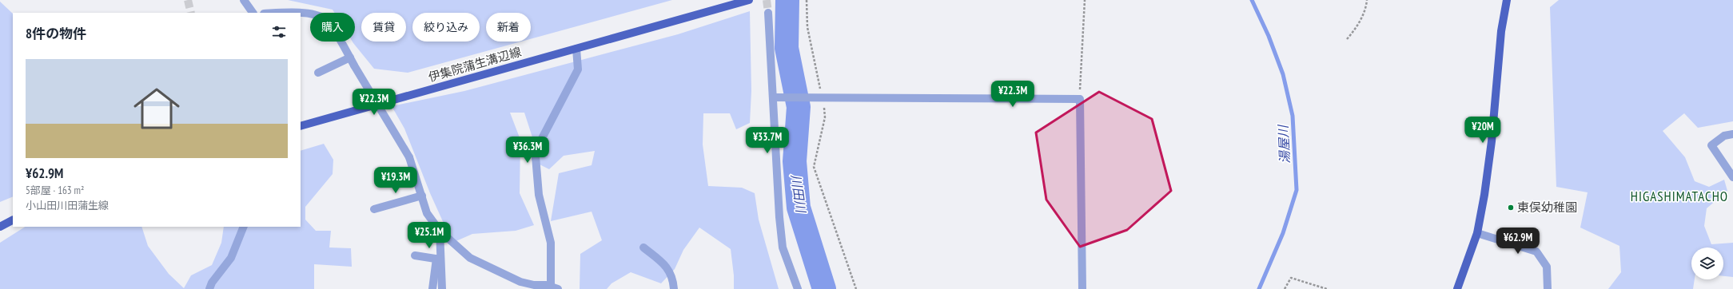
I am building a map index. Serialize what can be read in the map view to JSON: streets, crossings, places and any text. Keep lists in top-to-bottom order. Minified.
{"streets":{"main road":["伊集院蒲生溝辺線"]},"districts":["HIGASHIMATACHO"],"water":["湯屋川","川田川"],"places":["東俣幼稚園"],"page":{"chip":["購入","賃貸","絞り込み","新着"],"heading":"8件の物件","list":[{"name":"¥62.9M","note":"5部屋 · 163 m² · 小山田川田蒲生線"}],"price":["¥22.3M","¥22.3M","¥20M","¥33.7M","¥36.3M","¥19.3M","¥25.1M","¥62.9M"]}}
